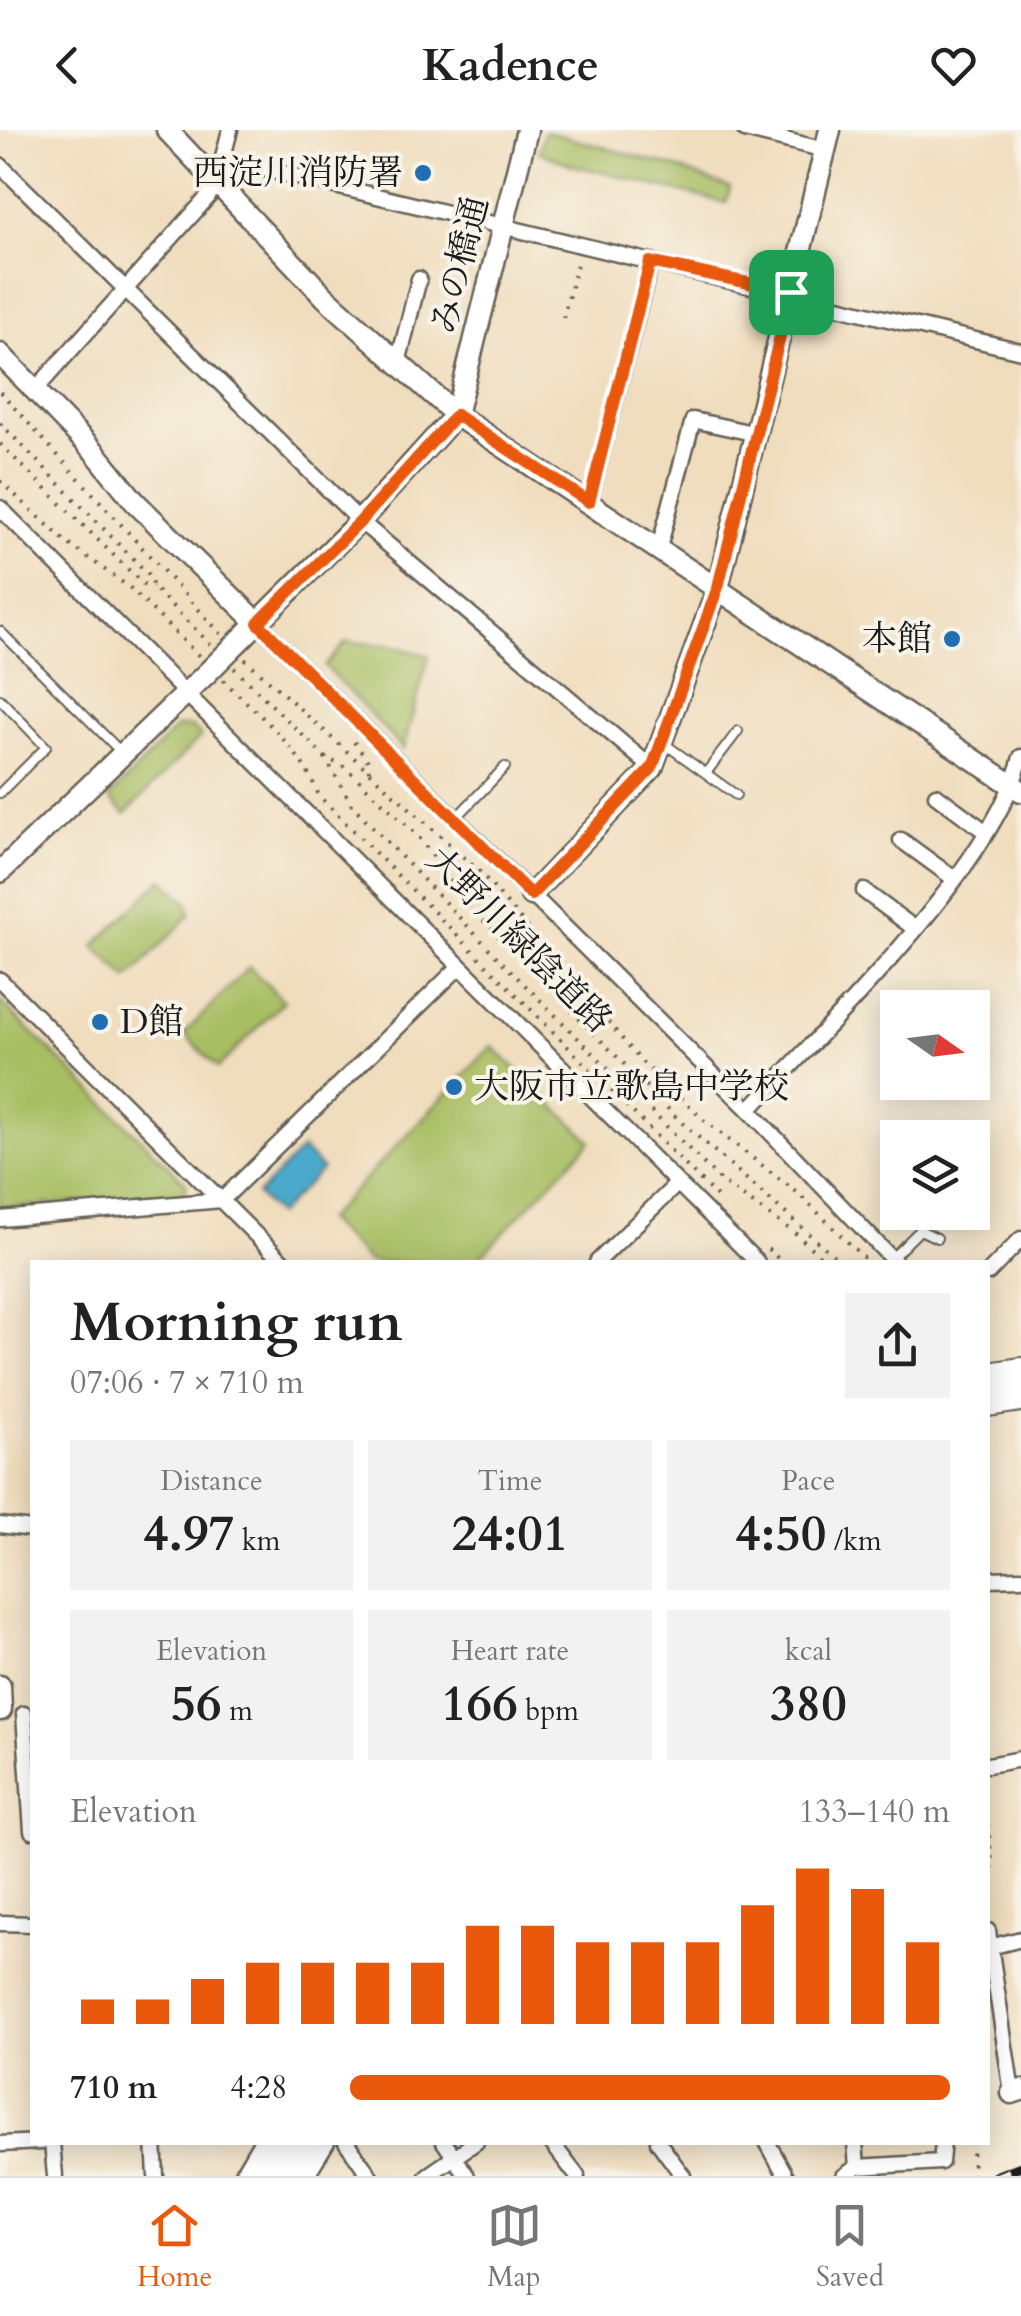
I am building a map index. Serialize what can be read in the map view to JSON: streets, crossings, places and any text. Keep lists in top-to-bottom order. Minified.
{"streets":{"street":["みの橋通"],"path":["大野川緑陰道路"]},"places":["西淀川消防署","本館","D館","大阪市立歌島中学校"],"north":"right","page":{"header":"Kadence","heading":["Morning run","07:06 · 7 × 710 m"],"stats":[["Distance","4.97 km"],["Time","24:01"],["Pace","4:50 /km"],["Elevation","56 m"],["Heart rate","166 bpm"],["kcal","380"]],"chart":["Elevation","133–140 m"],"list":[{"name":"710 m","note":"4:28"}],"tabs":["Home","Map","Saved"]}}
